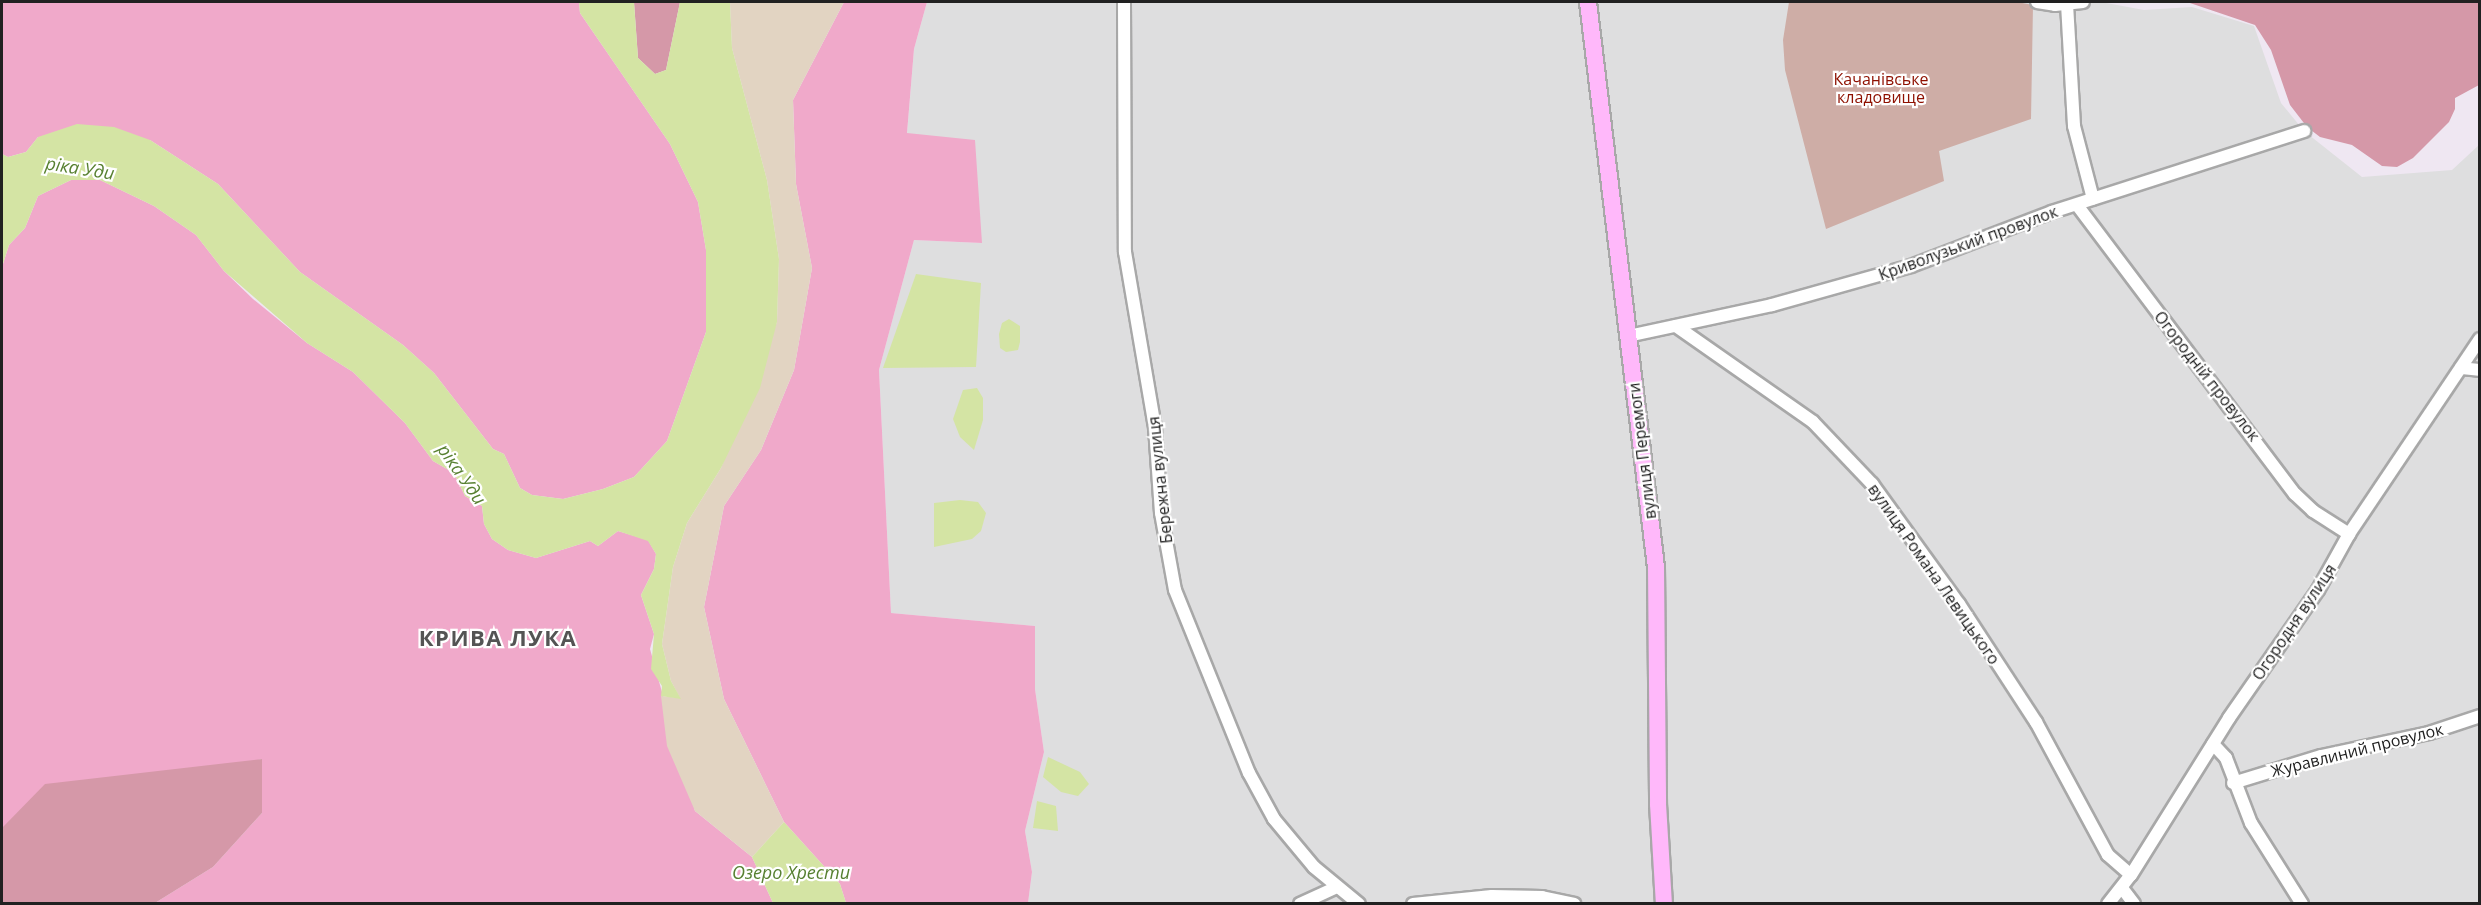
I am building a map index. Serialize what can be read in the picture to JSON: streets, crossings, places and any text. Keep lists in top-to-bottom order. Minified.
{"streets":{"street":["Криволузький провулок","Огородній провулок","вулиця Перемоги","Бережна вулиця","вулиця Романа Левицького","Огородня вулиця","Журавлиний провулок"]},"crossings":[["Криволузький провулок","Огородній провулок"],["Криволузький провулок","вулиця Перемоги"],["Криволузький провулок","вулиця Романа Левицького"],["Огородній провулок","Огородня вулиця"],["вулиця Романа Левицького","Огородня вулиця"]],"districts":["КРИВА ЛУКА"],"water":["ріка Уди","Озеро Хрести"],"parks":["Качанівське кладовище"]}
